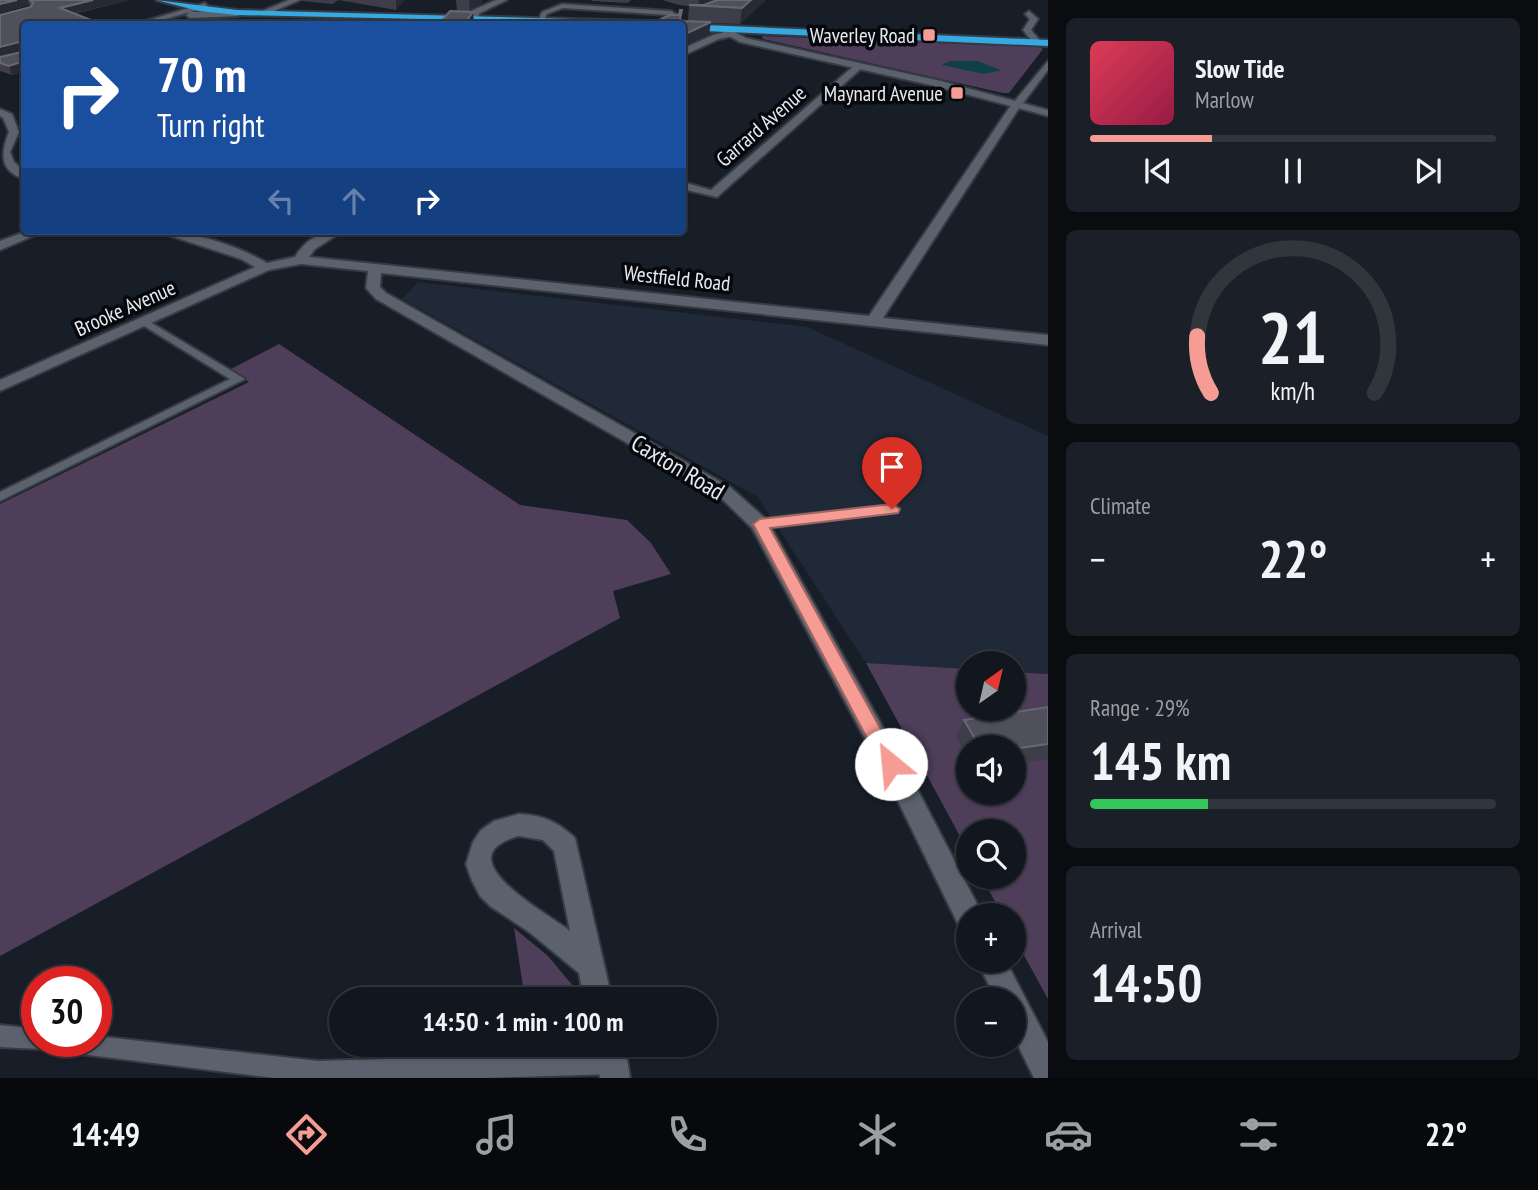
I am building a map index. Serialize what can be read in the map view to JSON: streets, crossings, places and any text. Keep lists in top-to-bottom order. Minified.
{"streets":{"street":["Garrard Avenue","Westfield Road","Brooke Avenue","Caxton Road"]},"crossings":[["Westfield Road","Brooke Avenue"],["Westfield Road","Caxton Road"]],"places":{"transit":["Waverley Road","Maynard Avenue"]},"north":"top right","page":{"turn":["70 m","Turn right"],"song":["Slow Tide","Marlow"],"tile":["Climate",["Range · 29%","145 km"],["Arrival","14:50"]],"heat":["−","22°","+"],"map_buttons":["+","−"],"limit":"30","trip":"14:50 · 1 min · 100 m","tabs":["14:49","22°"],"gauge":["21","km/h"]}}
